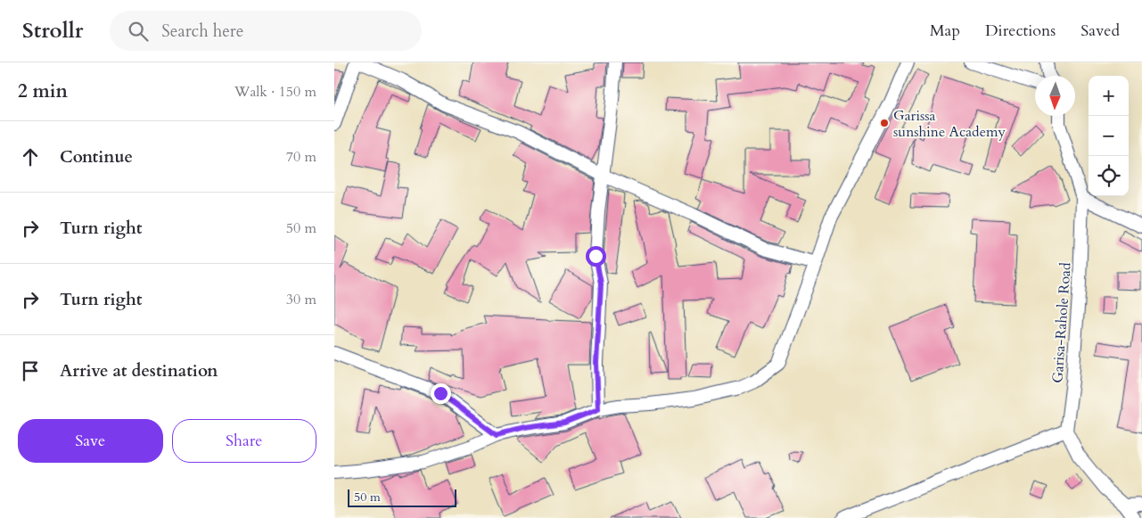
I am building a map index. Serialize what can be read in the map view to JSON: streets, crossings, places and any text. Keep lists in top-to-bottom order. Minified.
{"streets":{"street":["Garisa-Rahole Road"]},"places":["Garissa sunshine Academy"],"scale_bar":"50 m","north":"bottom","page":{"header":"Strollr","search":"Search here","nav":["Map","Directions","Saved"],"heading":["2 min","Walk · 150 m"],"map_buttons":["+","−"],"list":[["Continue","70 m"],["Turn right","50 m"],["Turn right","30 m"],"Arrive at destination"],"buttons":["Save","Share"],"scale":"50 m"}}
